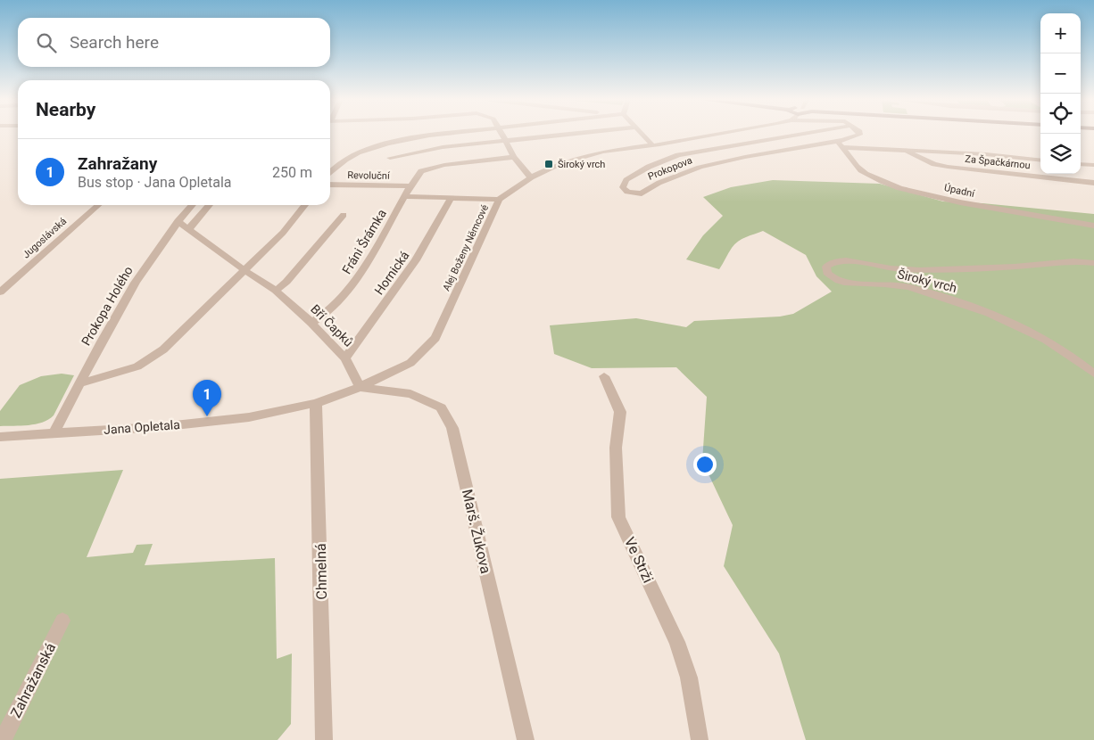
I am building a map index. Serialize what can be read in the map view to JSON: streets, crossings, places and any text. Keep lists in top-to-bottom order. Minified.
{"streets":{"street":["Za Špačkárnou","Prokopova","Revoluční","Úpadní","Jugoslávská","Fráni Šrámka","Alej Boženy Němcové","Hornická","Široký vrch","Prokopa Holého","Bří Čapků","Jana Opletala","Marš. Žukova","Ve Strži","Chmelná","Zahražanská"]},"crossings":[["Prokopova","Úpadní"],["Prokopova","Alej Boženy Němcové"],["Revoluční","Fráni Šrámka"],["Fráni Šrámka","Bří Čapků"],["Alej Boženy Němcové","Bří Čapků"],["Alej Boženy Němcové","Jana Opletala"],["Alej Boženy Němcové","Marš. Žukova"],["Hornická","Bří Čapků"],["Prokopa Holého","Bří Čapků"],["Prokopa Holého","Jana Opletala"],["Bří Čapků","Jana Opletala"],["Bří Čapků","Marš. Žukova"],["Jana Opletala","Marš. Žukova"],["Jana Opletala","Chmelná"]],"places":{"transit":["Široký vrch"]},"page":{"map_buttons":["+","−"],"search":"Search here","heading":"Nearby","list":[{"mark":"1","name":"Zahražany","note":"Bus stop · Jana Opletala","value":"250 m"}],"pins":"1"}}
